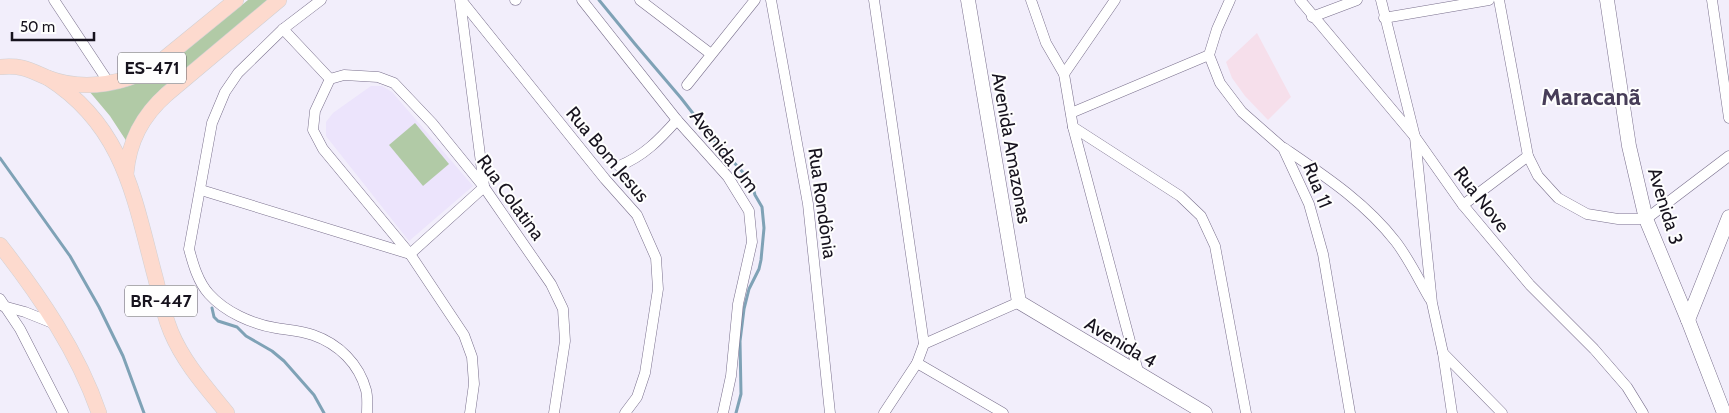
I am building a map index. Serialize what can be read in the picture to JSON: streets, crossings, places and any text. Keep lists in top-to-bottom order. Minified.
{"streets":{"main road":["ES-471","BR-447"],"street":["Avenida Amazonas","Avenida Um","Rua Bom Jesus","Rua 11","Rua Colatina","Rua Nove","Rua Rondônia","Avenida 3","Avenida 4"]},"crossings":[["ES-471","BR-447"],["Avenida Amazonas","Avenida 4"]],"districts":["Maracanã"],"scale_bar":"50 m"}
